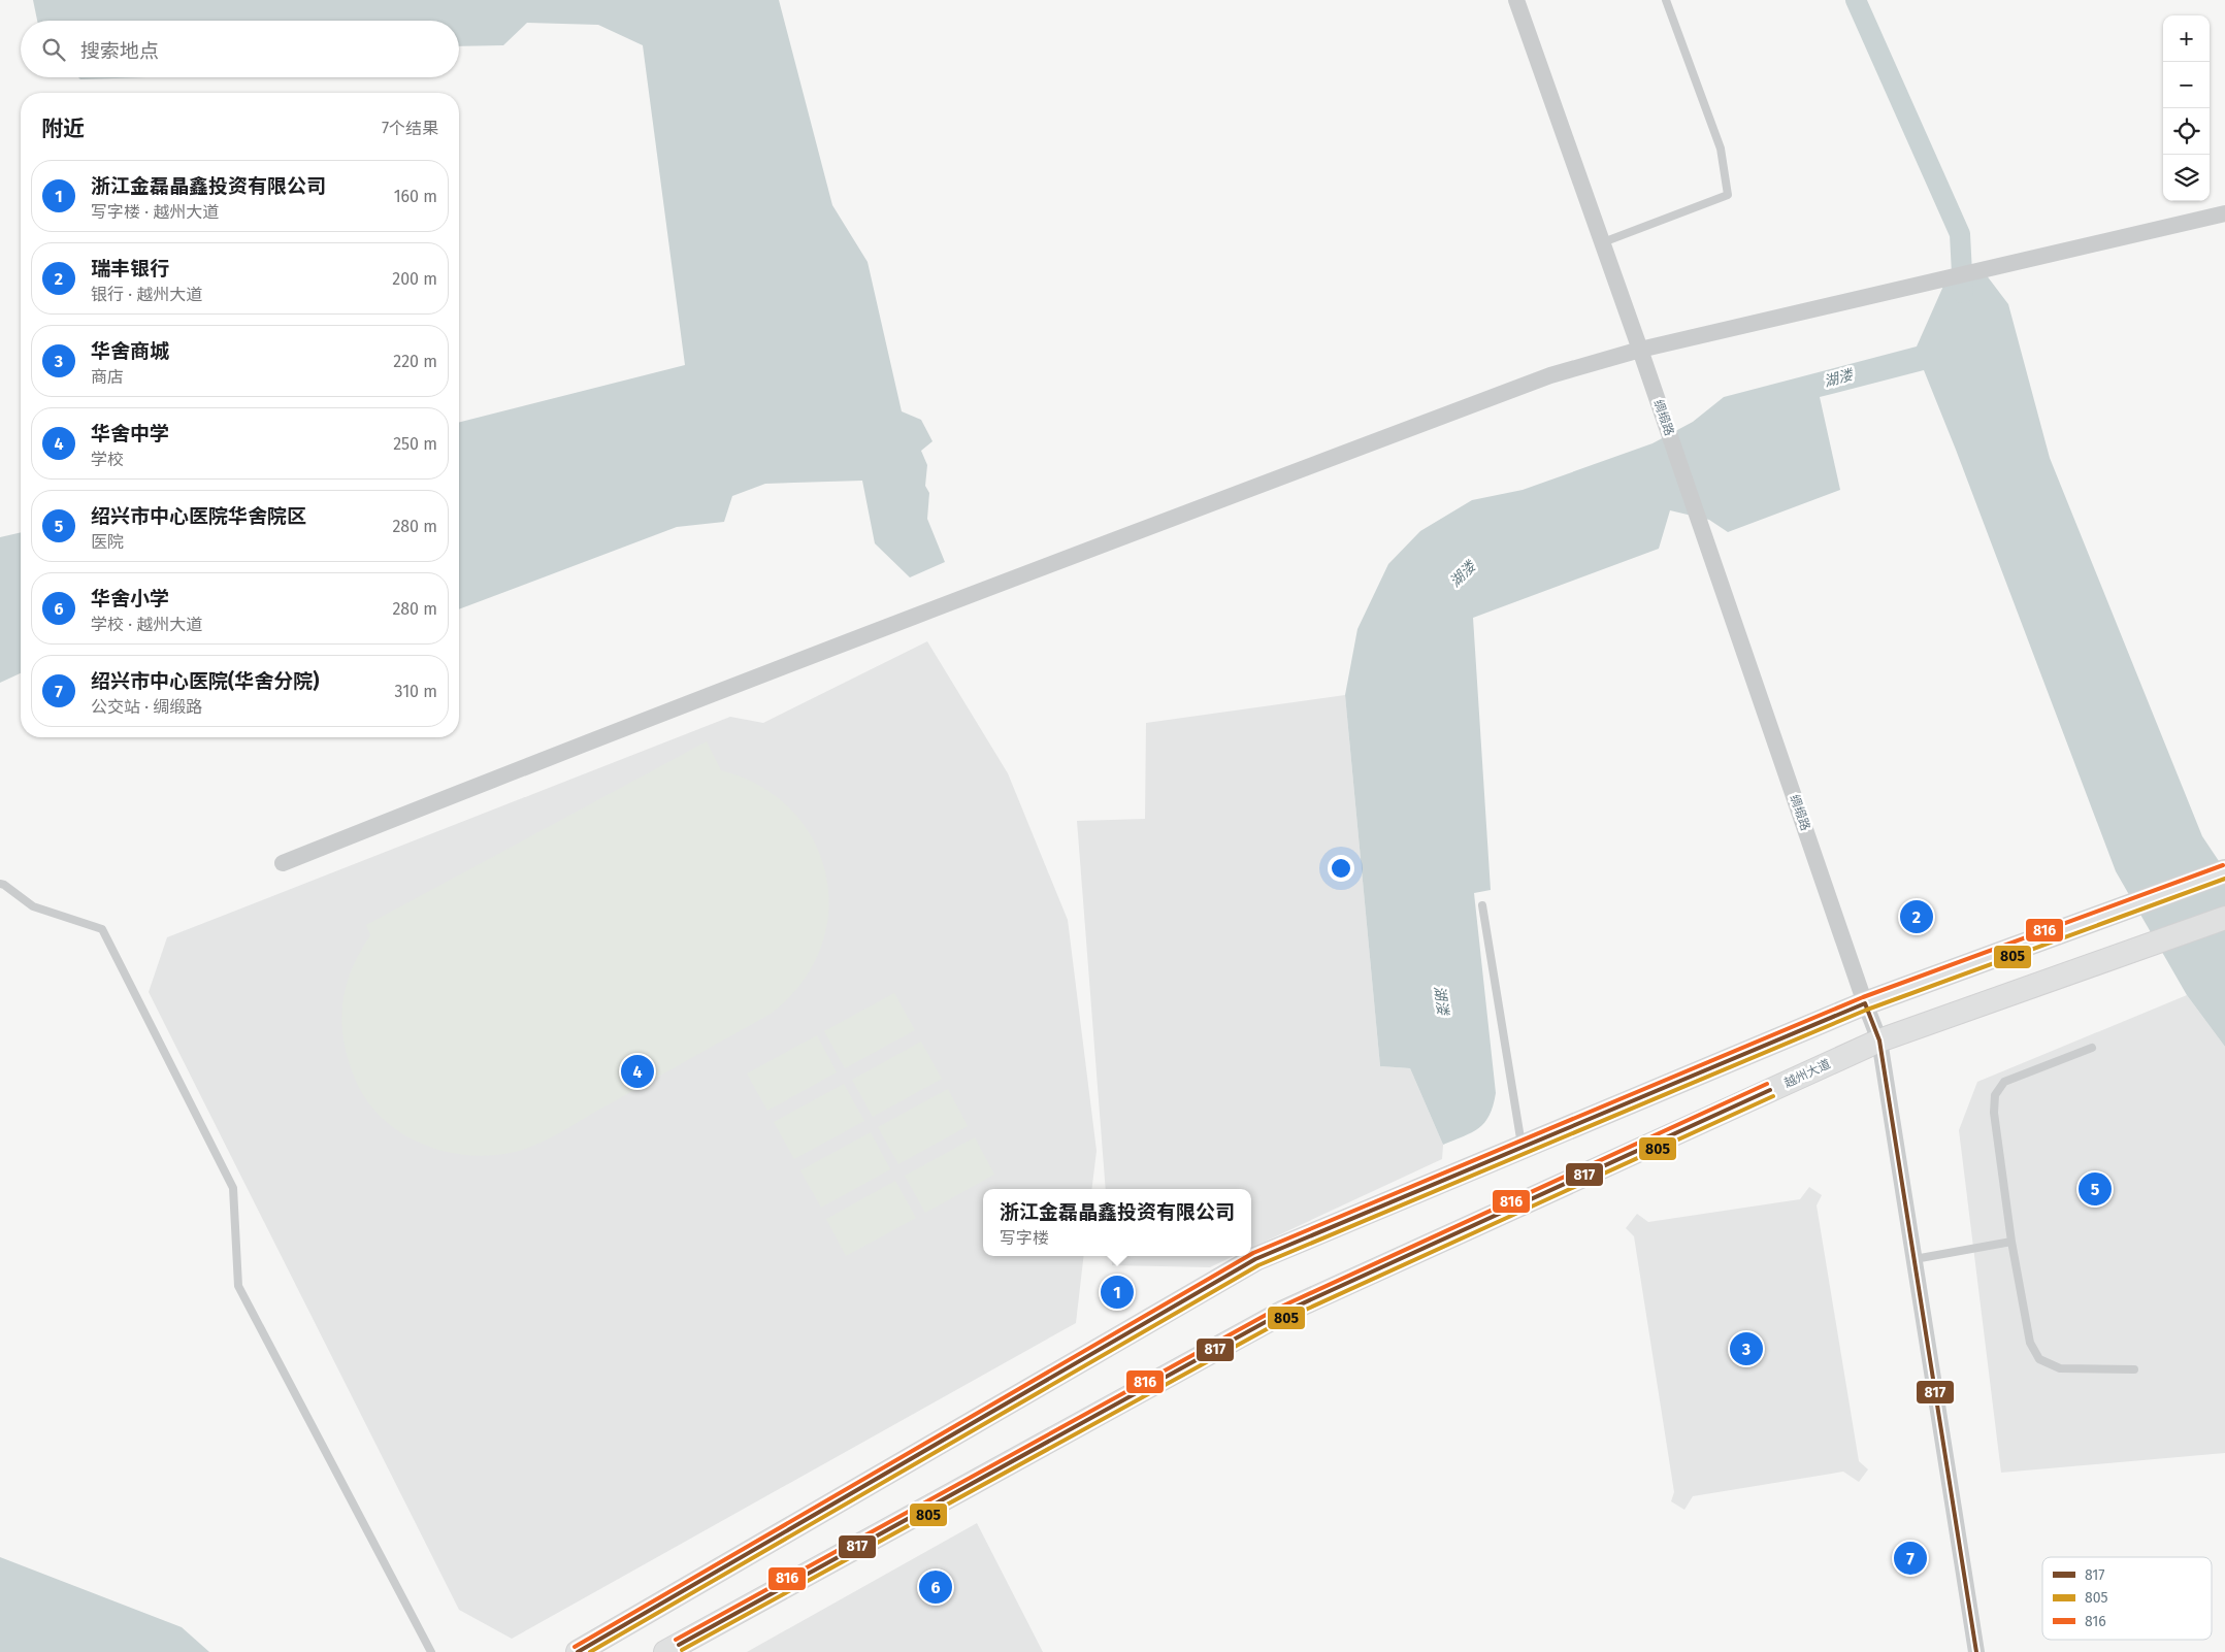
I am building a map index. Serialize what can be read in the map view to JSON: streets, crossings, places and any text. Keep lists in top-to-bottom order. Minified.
{"streets":{"main road":["越州大道"],"street":["绸缎路"]},"crossings":[["绸缎路","越州大道"]],"water":["湖溇"],"lines":["transit line 816","transit line 805","transit line 817"],"legend":["817","805","816"],"page":{"map_buttons":["+","−"],"search":"搜索地点","heading":["附近","7个结果"],"list":[{"mark":"1","name":"浙江金磊晶鑫投资有限公司","note":"写字楼 · 越州大道","value":"160 m"},{"mark":"2","name":"瑞丰银行","note":"银行 · 越州大道","value":"200 m"},{"mark":"3","name":"华舍商城","note":"商店","value":"220 m"},{"mark":"4","name":"华舍中学","note":"学校","value":"250 m"},{"mark":"5","name":"绍兴市中心医院华舍院区","note":"医院","value":"280 m"},{"mark":"6","name":"华舍小学","note":"学校 · 越州大道","value":"280 m"},{"mark":"7","name":"绍兴市中心医院(华舍分院)","note":"公交站 · 绸缎路","value":"310 m"}],"pins":["2","4","5","1","3","7","6"],"popup":["浙江金磊晶鑫投资有限公司","写字楼"]}}
